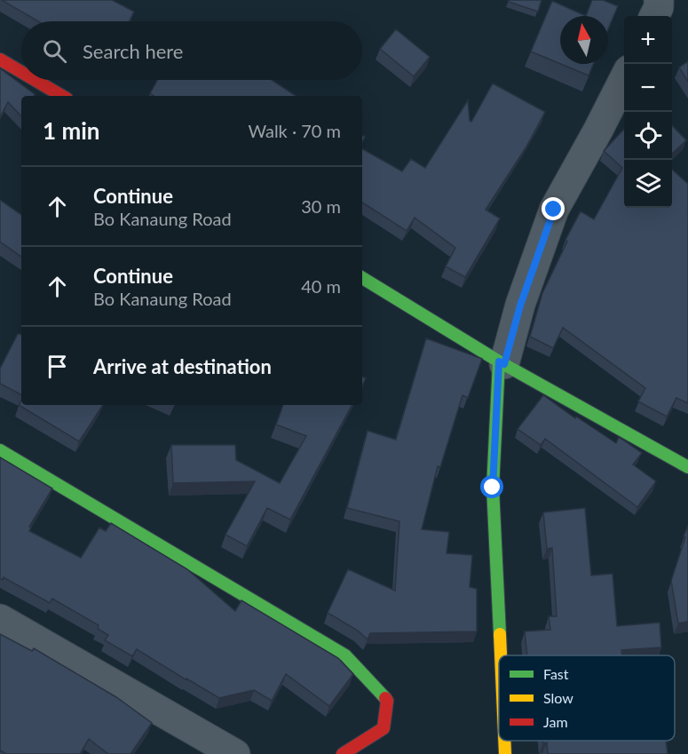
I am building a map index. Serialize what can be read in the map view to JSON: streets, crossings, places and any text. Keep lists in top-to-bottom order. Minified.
{"legend":["Fast","Slow","Jam"],"north":"top","page":{"map_buttons":["+","−"],"search":"Search here","heading":["1 min","Walk · 70 m"],"list":[["Continue","Bo Kanaung Road","30 m"],["Continue","Bo Kanaung Road","40 m"],"Arrive at destination"]}}
